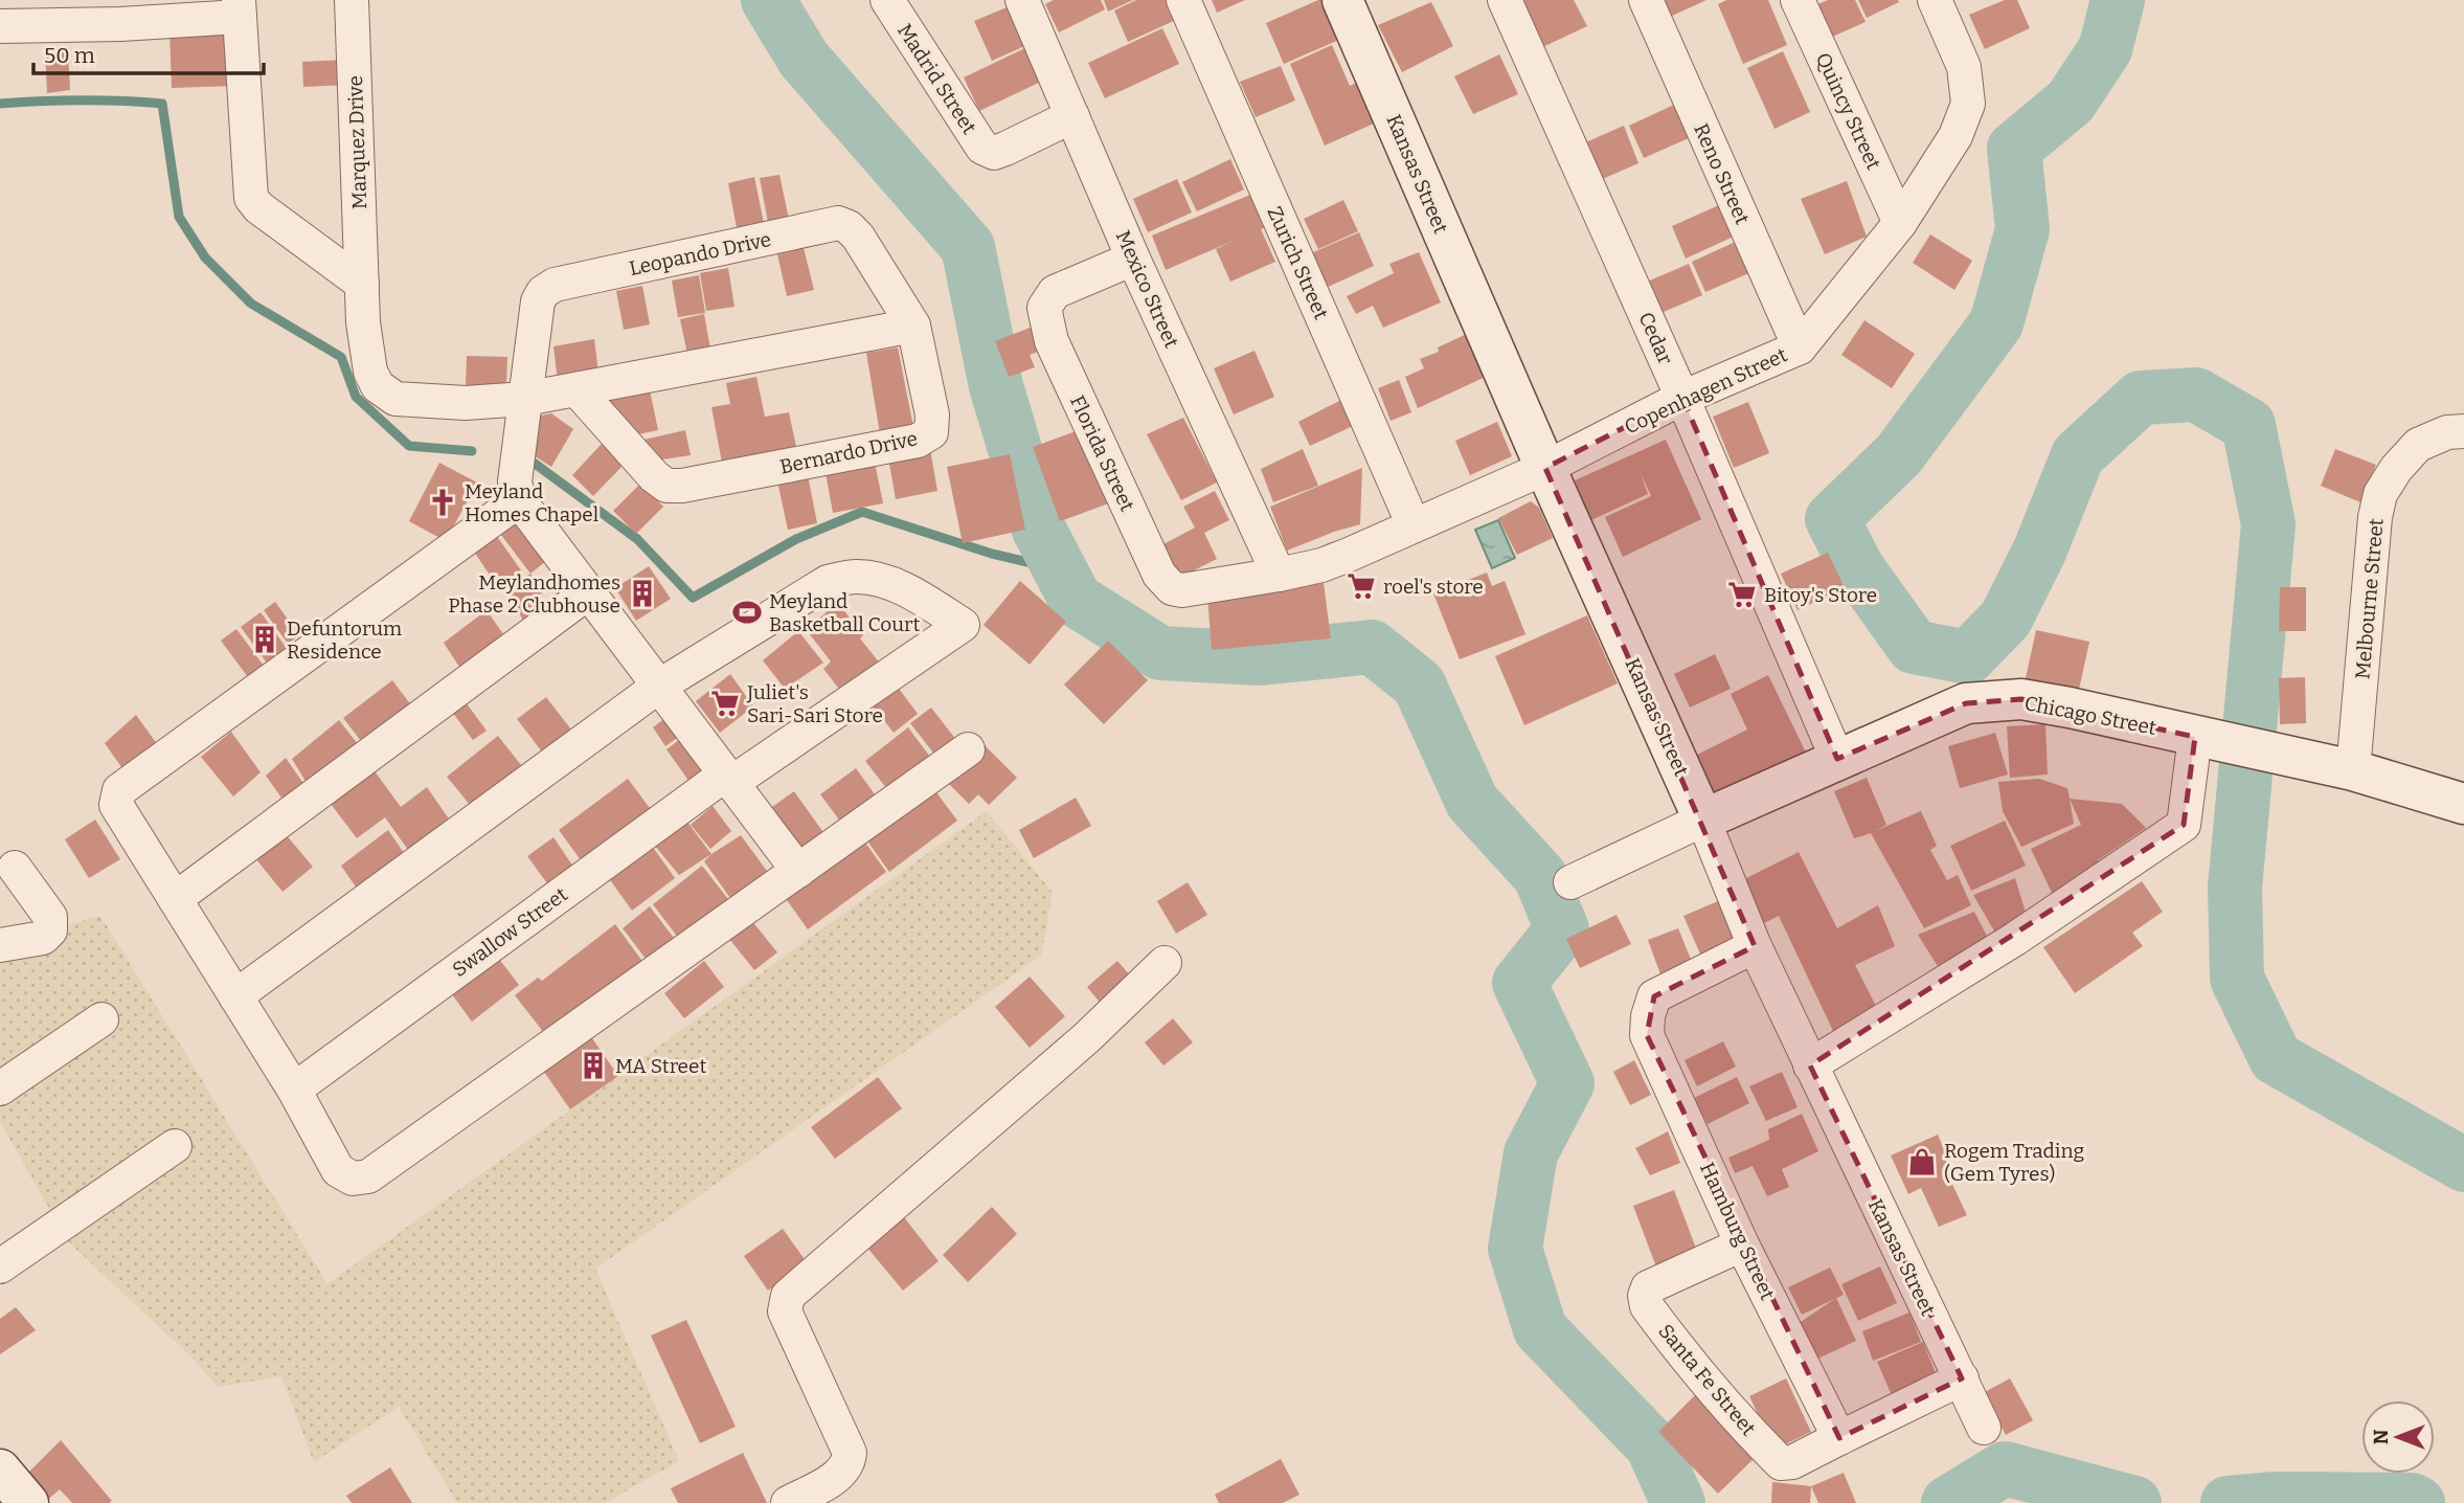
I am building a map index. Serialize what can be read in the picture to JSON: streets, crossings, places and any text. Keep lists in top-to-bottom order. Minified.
{"streets":{"street":["Madrid Street","Quincy Street","Marquez Drive","Kansas Street","Reno Street","Leopando Drive","Zurich Street","Mexico Street","Cedar","Copenhagen Street","Bernardo Drive","Florida Street","Melbourne Street","Chicago Street","Swallow Street","Hamburg Street","Santa Fe Street"]},"crossings":[["Madrid Street","Mexico Street"],["Quincy Street","Copenhagen Street"],["Kansas Street","Copenhagen Street"],["Kansas Street","Chicago Street"],["Kansas Street","Hamburg Street"],["Reno Street","Copenhagen Street"],["Leopando Drive","Bernardo Drive"],["Zurich Street","Copenhagen Street"],["Mexico Street","Copenhagen Street"],["Mexico Street","Florida Street"],["Cedar","Copenhagen Street"],["Cedar","Chicago Street"],["Copenhagen Street","Florida Street"],["Melbourne Street","Chicago Street"],["Hamburg Street","Santa Fe Street"]],"places":{"church":["Meyland Homes Chapel"],"supermarket":["roel's store","Bitoy's Store","Juliet's Sari-Sari Store"],"building":["Meylandhomes Phase 2 Clubhouse","Defuntorum Residence","MA Street"],"sports":["Meyland Basketball Court"],"shop":["Rogem Trading (Gem Tyres)"]},"scale_bar":"50 m","north":"left"}
